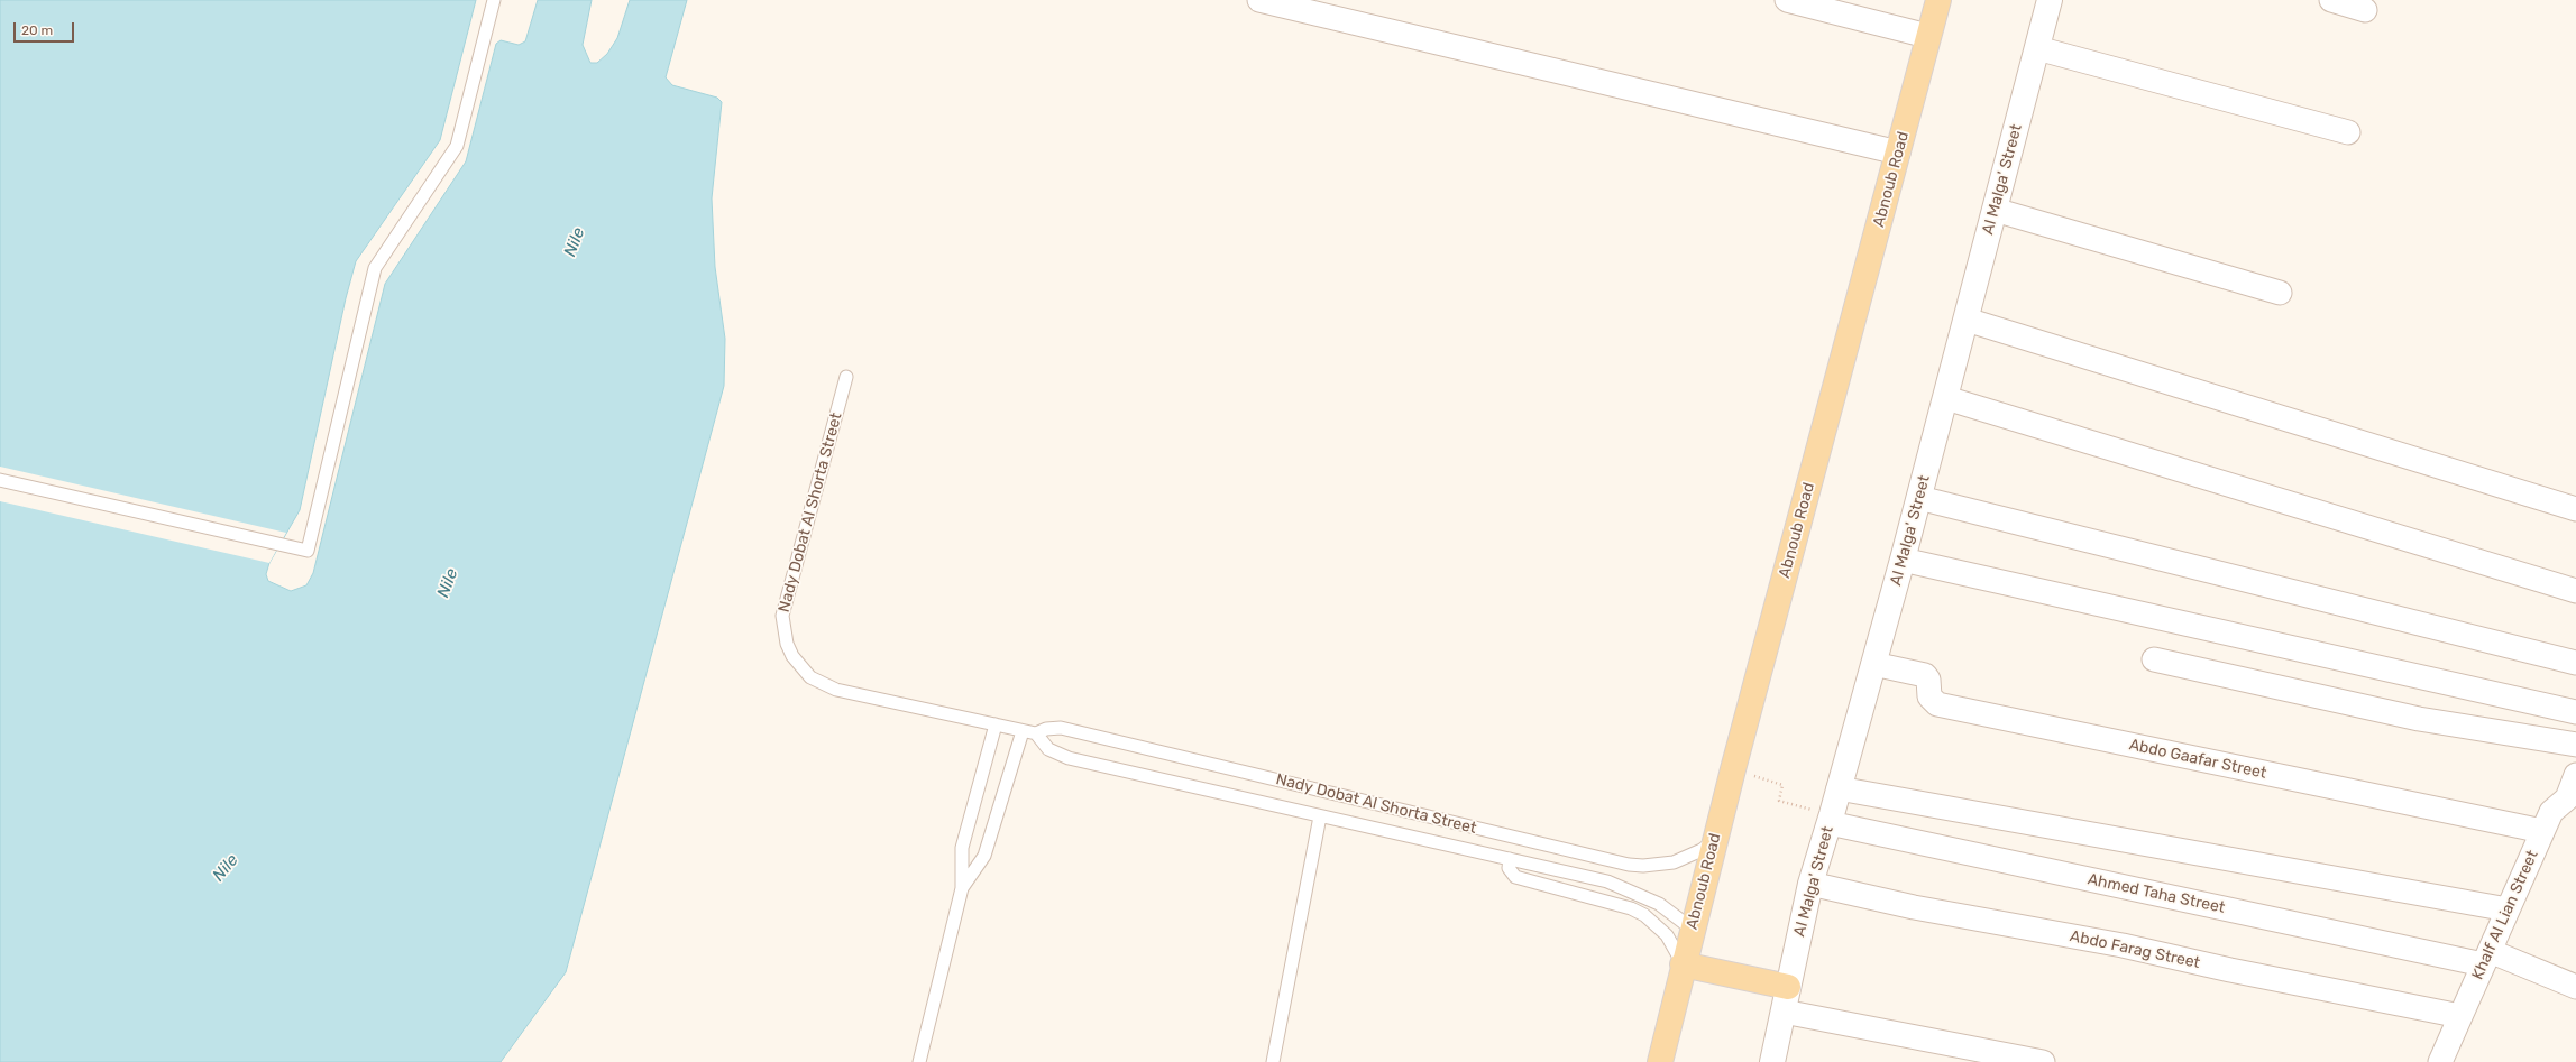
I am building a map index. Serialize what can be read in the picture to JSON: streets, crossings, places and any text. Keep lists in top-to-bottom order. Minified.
{"streets":{"main road":["Abnoub Road"],"street":["Al Malga' Street","Abdo Gaafar Street","Ahmed Taha Street","Khalf Al Lian Street","Abdo Farag Street"],"lane":["Nady Dobat Al Shorta Street"]},"crossings":[["Abnoub Road","Nady Dobat Al Shorta Street"],["Al Malga' Street","Abdo Gaafar Street"],["Al Malga' Street","Ahmed Taha Street"],["Al Malga' Street","Abdo Farag Street"],["Abdo Gaafar Street","Khalf Al Lian Street"],["Ahmed Taha Street","Khalf Al Lian Street"],["Khalf Al Lian Street","Abdo Farag Street"]],"water":["Nile"],"scale_bar":"20 m"}
